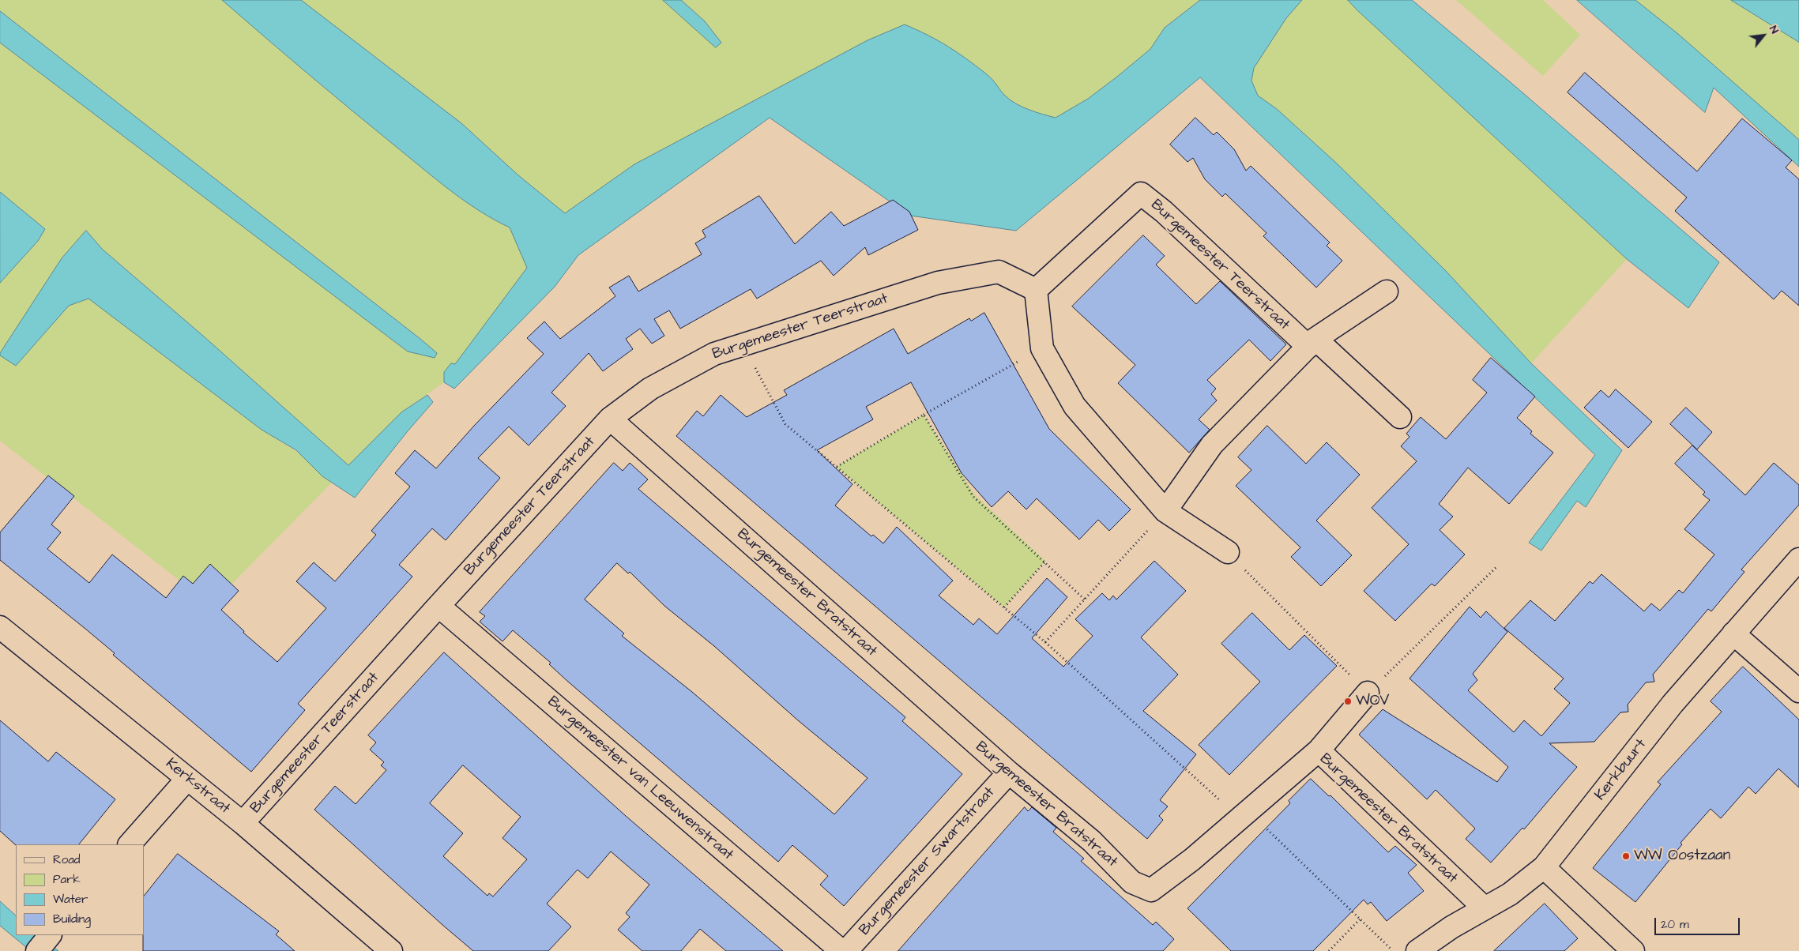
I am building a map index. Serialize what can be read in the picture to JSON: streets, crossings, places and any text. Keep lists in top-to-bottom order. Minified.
{"streets":{"street":["Burgemeester Teerstraat","Burgemeester Bratstraat","Kerkbuurt","Burgemeester van Leeuwenstraat","Kerkstraat","Burgemeester Swartstraat"]},"crossings":[["Burgemeester Teerstraat","Burgemeester Bratstraat"],["Burgemeester Teerstraat","Burgemeester van Leeuwenstraat"],["Burgemeester Teerstraat","Kerkstraat"],["Burgemeester Bratstraat","Kerkbuurt"],["Burgemeester Bratstraat","Burgemeester Swartstraat"]],"places":["WOV","WW Oostzaan"],"legend":["Road","Park","Water","Building"],"scale_bar":"20 m","north":"top right"}
